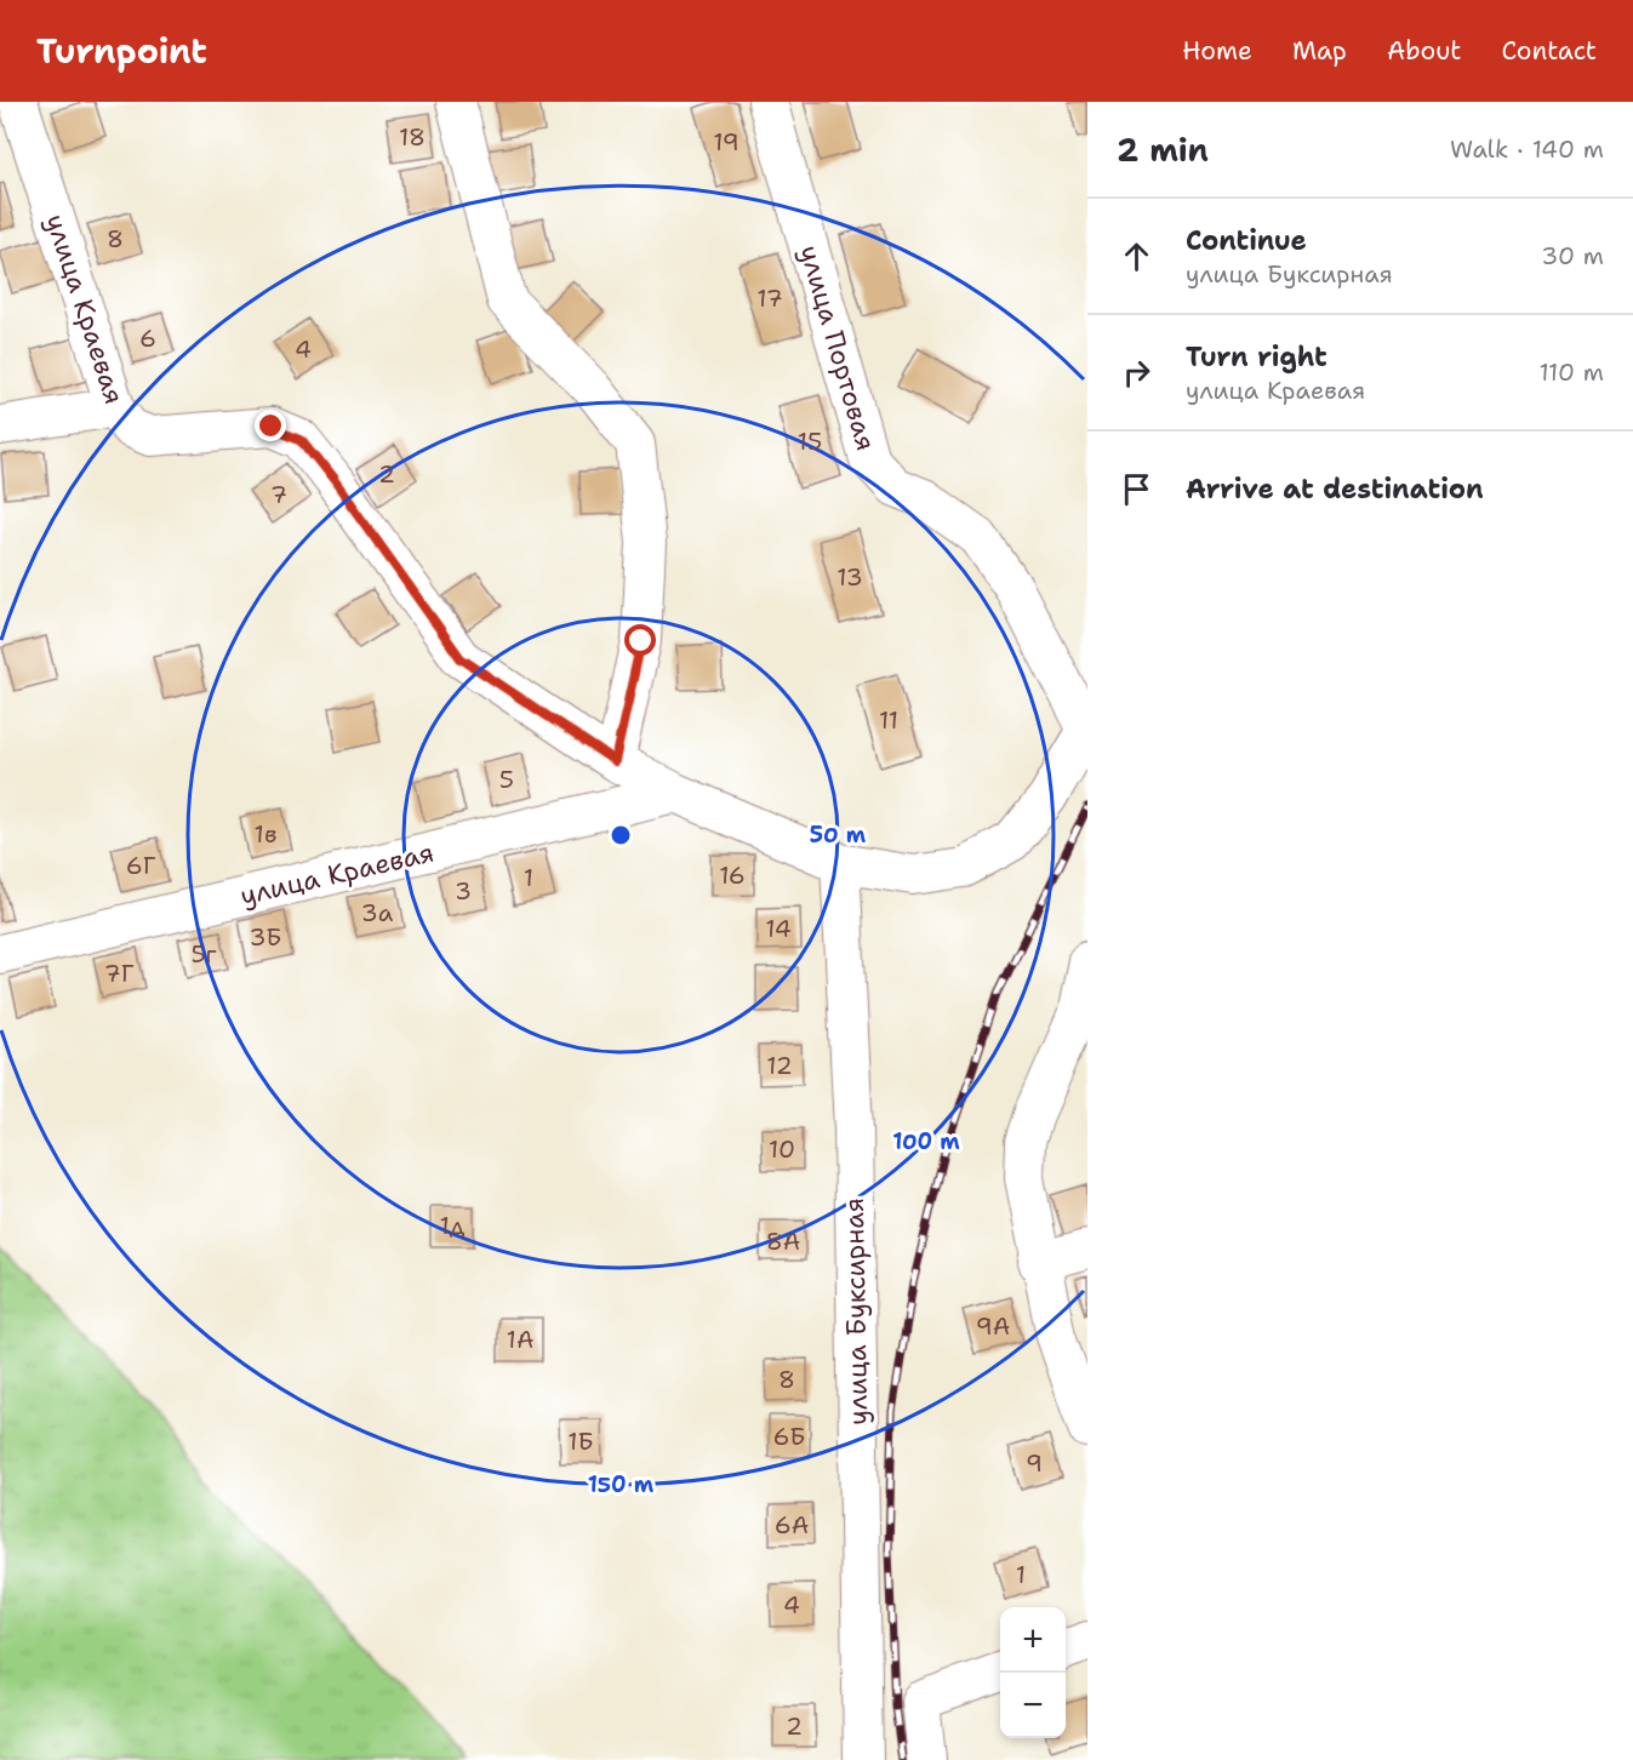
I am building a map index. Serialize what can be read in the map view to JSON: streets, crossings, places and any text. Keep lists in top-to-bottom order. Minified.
{"streets":{"street":["улица Краевая","улица Портовая","улица Буксирная"]},"crossings":[["улица Краевая","улица Портовая"],["улица Краевая","улица Буксирная"]],"house_numbers":["18","19","8","17","6","4","15","2","7","13","11","5","1в","6Г","16","1","3","3а","14","3Б","5г","7Г","12","10","1д","8А","9А","1А","8","6Б","1Б","9","6А","1","4","2"],"page":{"header":"Turnpoint","nav":["Home","Map","About","Contact"],"heading":["2 min","Walk · 140 m"],"list":[["Continue","улица Буксирная","30 m"],["Turn right","улица Краевая","110 m"],"Arrive at destination"],"map_buttons":["+","−"]},"rings":["50 m","100 m","150 m"]}
